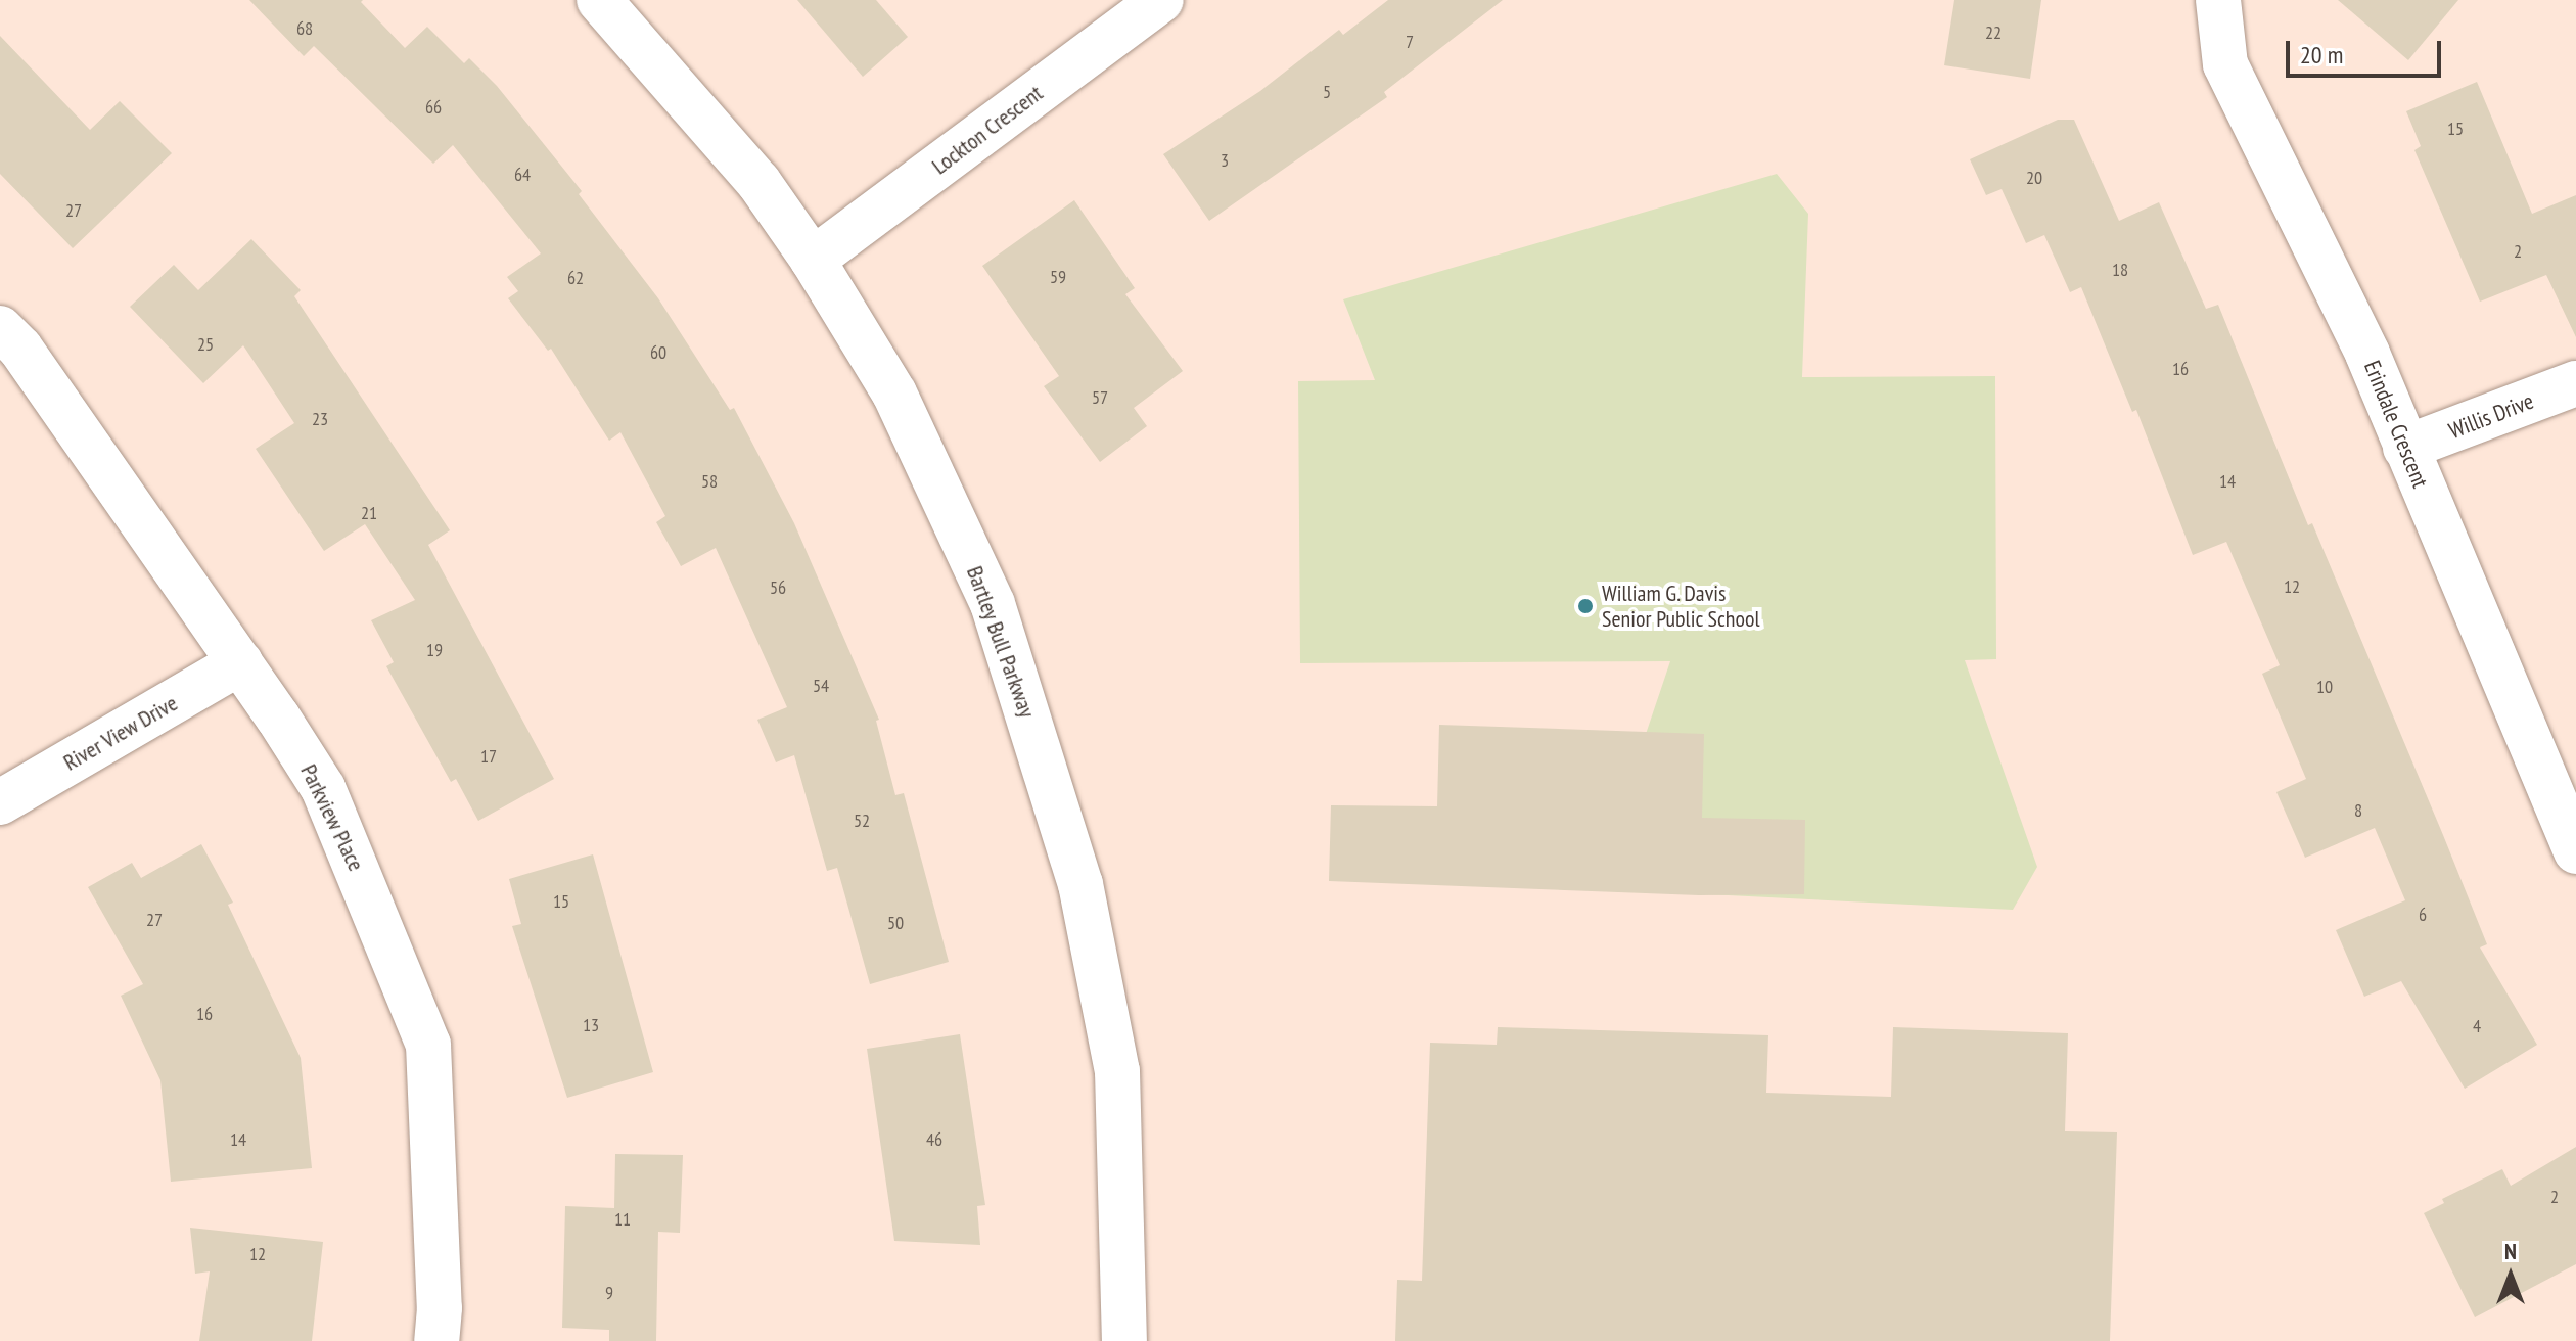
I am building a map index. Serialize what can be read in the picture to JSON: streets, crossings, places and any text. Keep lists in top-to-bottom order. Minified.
{"streets":{"street":["Lockton Crescent","Willis Drive","Erindale Crescent","Bartley Bull Parkway","River View Drive","Parkview Place"]},"crossings":[["Lockton Crescent","Bartley Bull Parkway"],["Willis Drive","Erindale Crescent"],["River View Drive","Parkview Place"]],"places":["William G. Davis Senior Public School"],"house_numbers":["68","22","7","5","66","15","3","64","20","27","2","18","59","62","25","60","16","57","23","58","14","21","12","56","19","54","10","17","8","52","15","6","27","50","16","13","4","14","46","2","11","12","9"],"scale_bar":"20 m","north":"top"}
